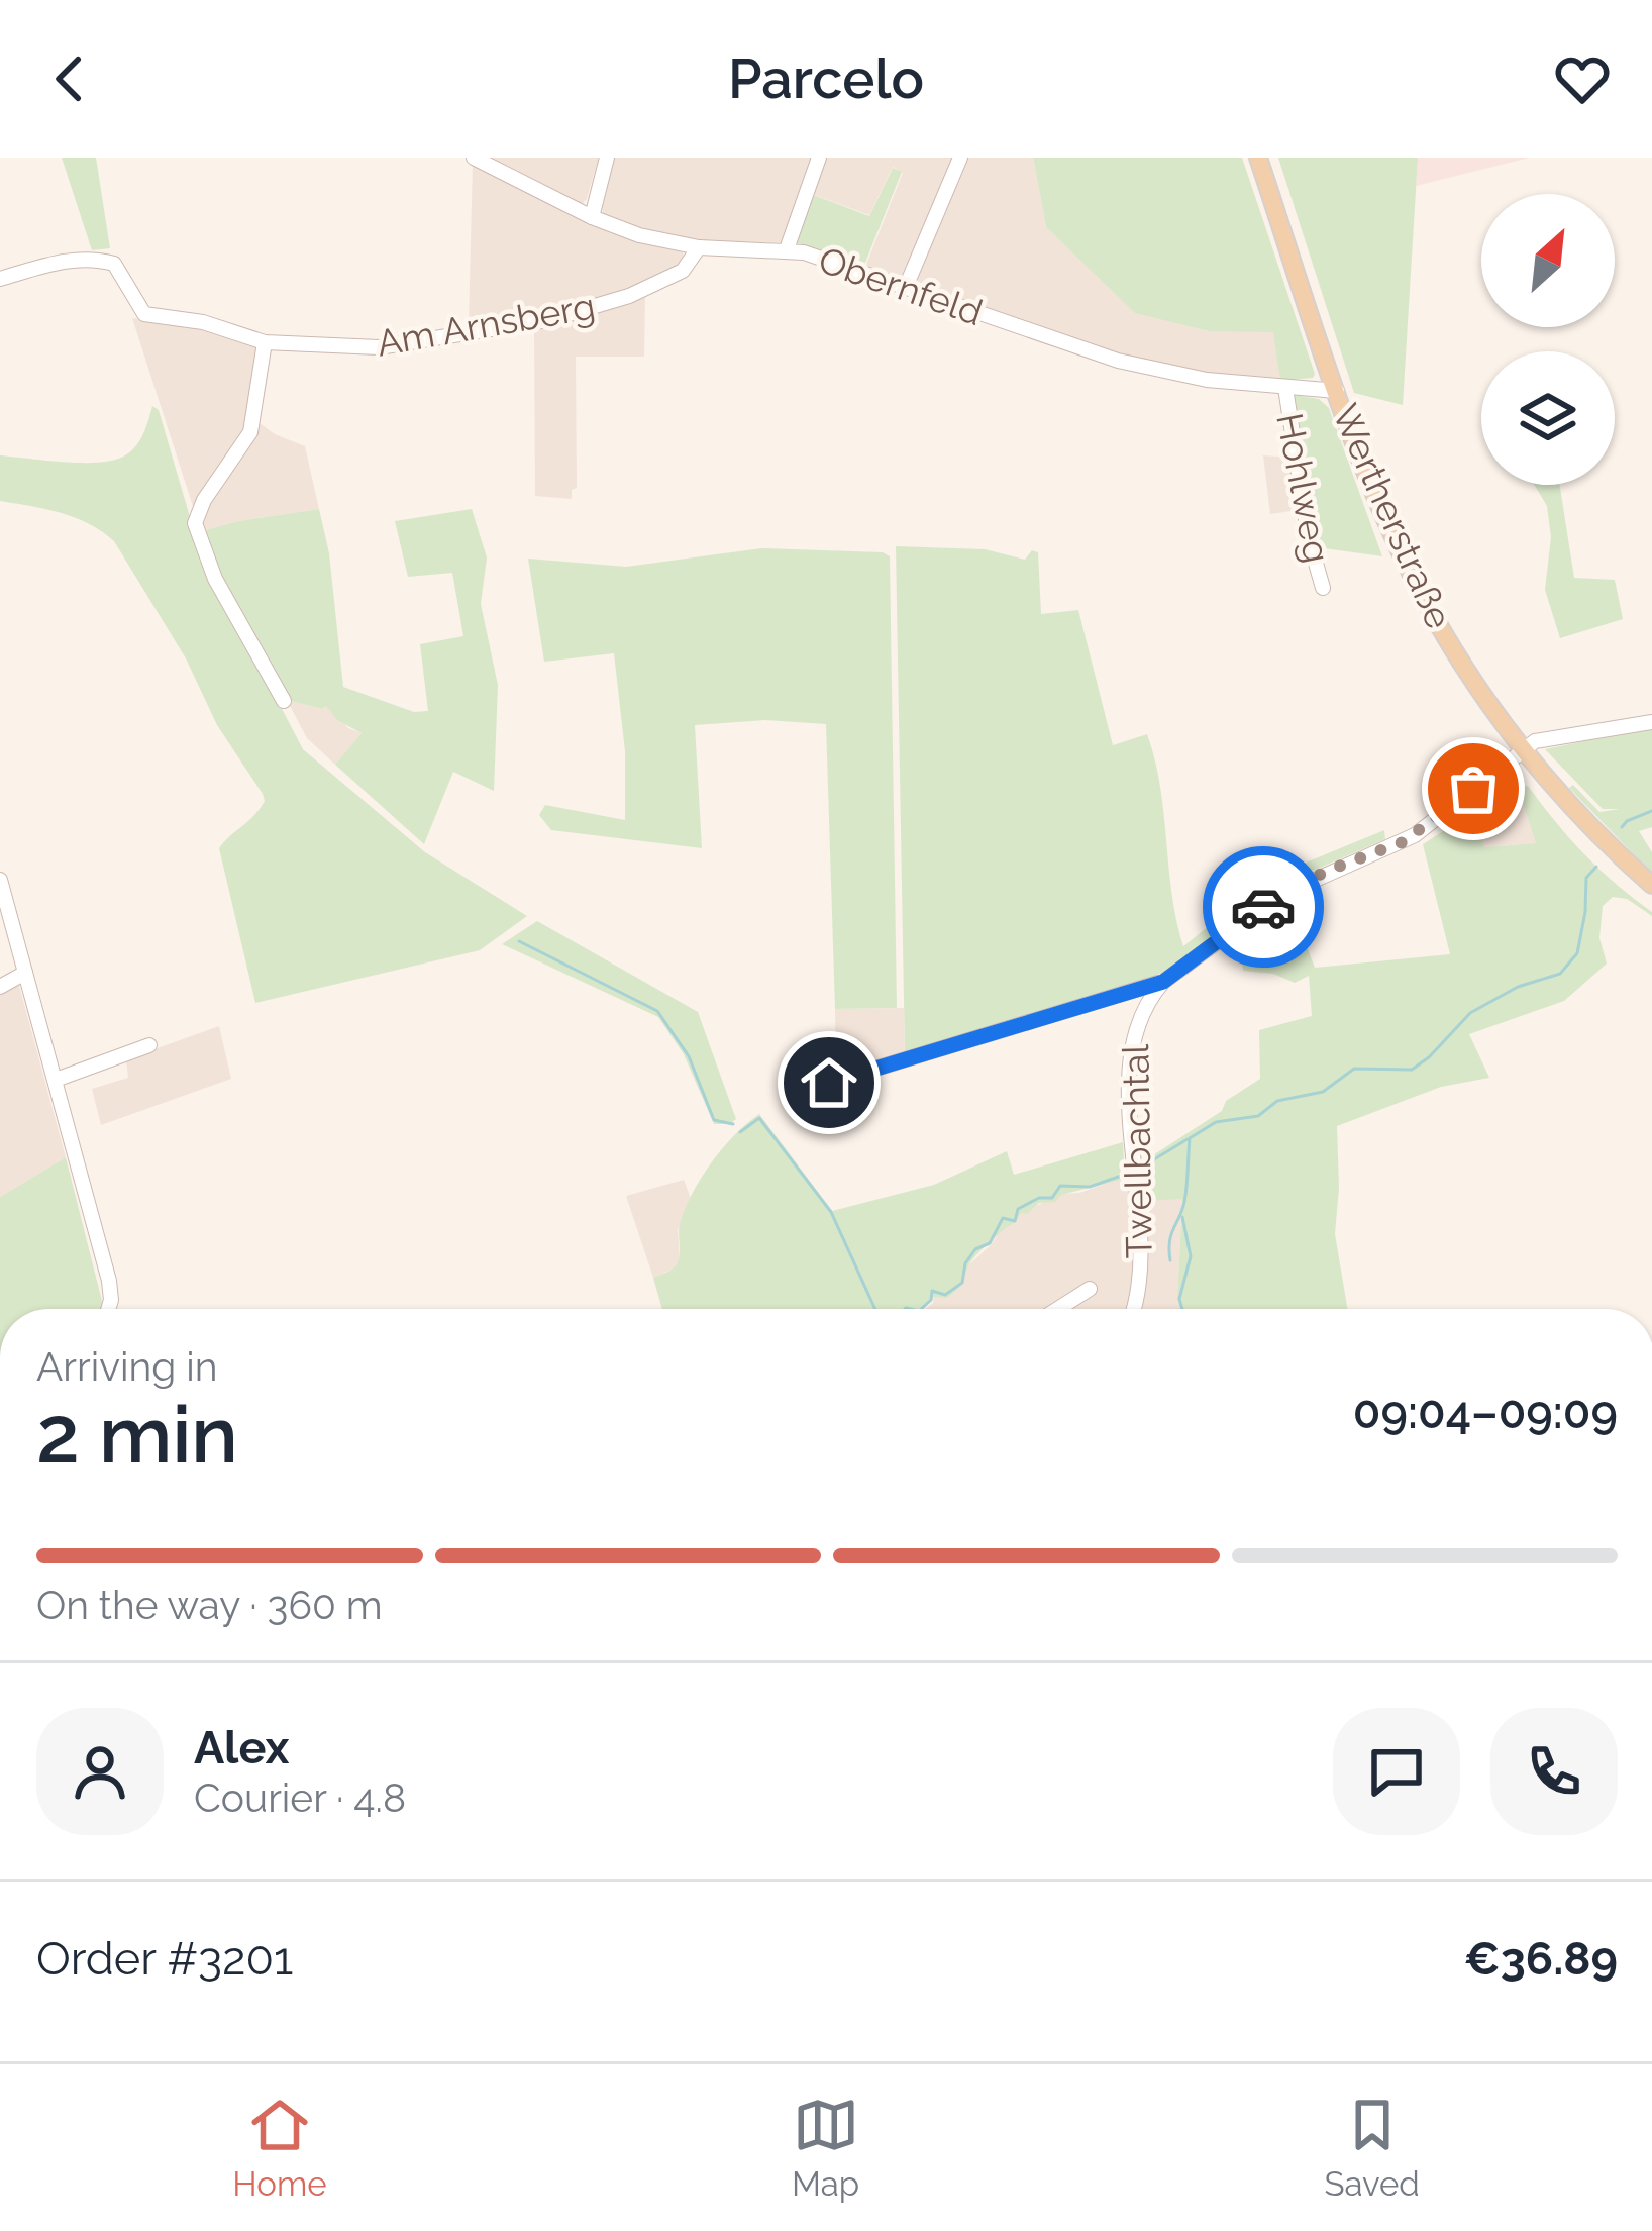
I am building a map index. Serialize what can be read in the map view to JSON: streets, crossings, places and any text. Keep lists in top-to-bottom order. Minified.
{"streets":{"main road":["Wertherstraße"],"street":["Obernfeld","Am Arnsberg","Hohlweg","Twellbachtal"]},"crossings":[["Obernfeld","Am Arnsberg"],["Obernfeld","Hohlweg"],["Obernfeld","Wertherstraße"],["Wertherstraße","Twellbachtal"]],"north":"top right","page":{"header":"Parcelo","heading":["2 min","Arriving in","09:04–09:09"],"panel":["Alex","Courier · 4.8","Order #3201","€36.89"],"bar":"On the way · 360 m","tabs":["Home","Map","Saved"]}}
